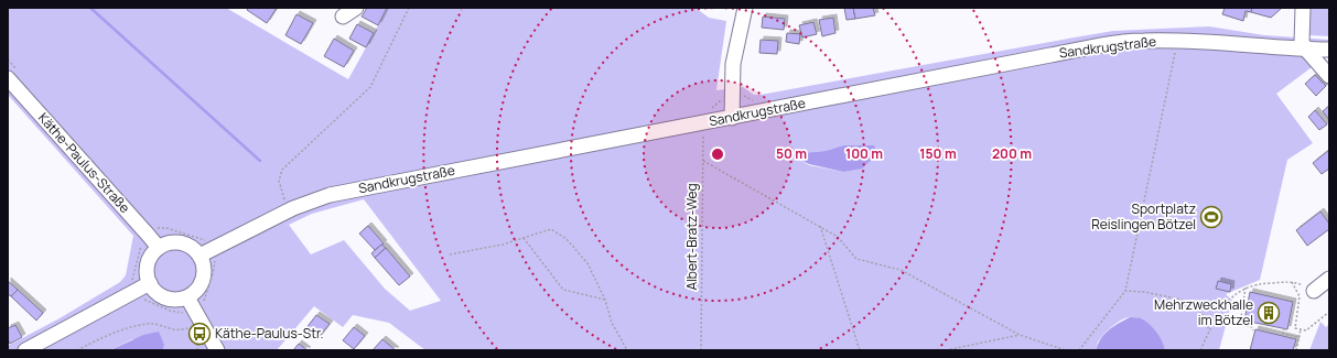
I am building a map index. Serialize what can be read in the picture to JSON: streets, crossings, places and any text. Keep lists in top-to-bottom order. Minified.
{"streets":{"street":["Sandkrugstraße","Käthe-Paulus-Straße"],"path":["Albert-Bratz-Weg"]},"crossings":[["Sandkrugstraße","Käthe-Paulus-Straße"],["Sandkrugstraße","Albert-Bratz-Weg"]],"places":{"sports":["Sportplatz Reislingen Bötzel"],"building":["Mehrzweckhalle im Bötzel"],"bus stop":["Käthe-Paulus-Str."]},"rings":["50 m","100 m","150 m","200 m"]}
